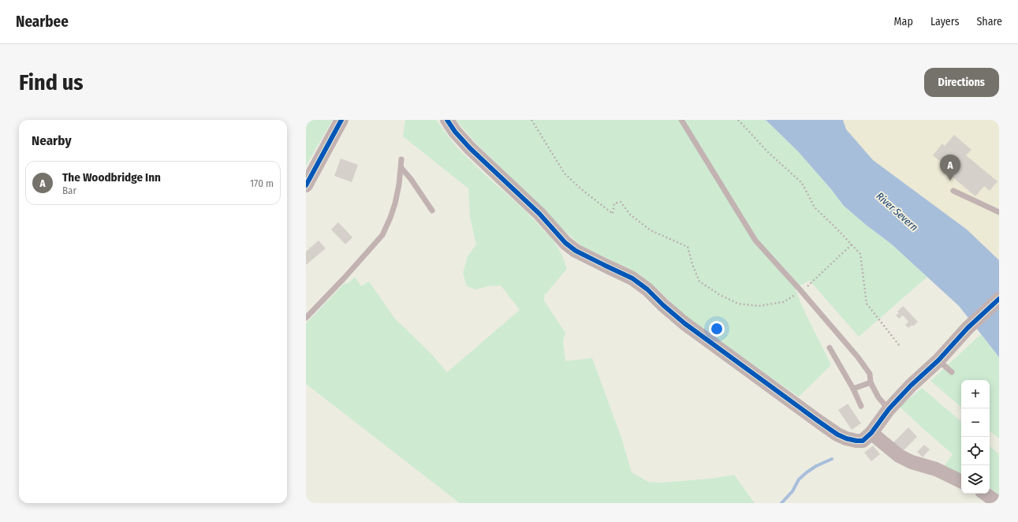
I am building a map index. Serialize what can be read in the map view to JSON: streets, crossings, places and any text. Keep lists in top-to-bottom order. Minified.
{"water":["River Severn"],"page":{"header":"Nearbee","nav":["Map","Layers","Share"],"buttons":"Directions","title":"Find us","heading":"Nearby","pins":"A","list":[{"mark":"A","name":"The Woodbridge Inn","note":"Bar","value":"170 m"}],"map_buttons":["+","−"]}}
